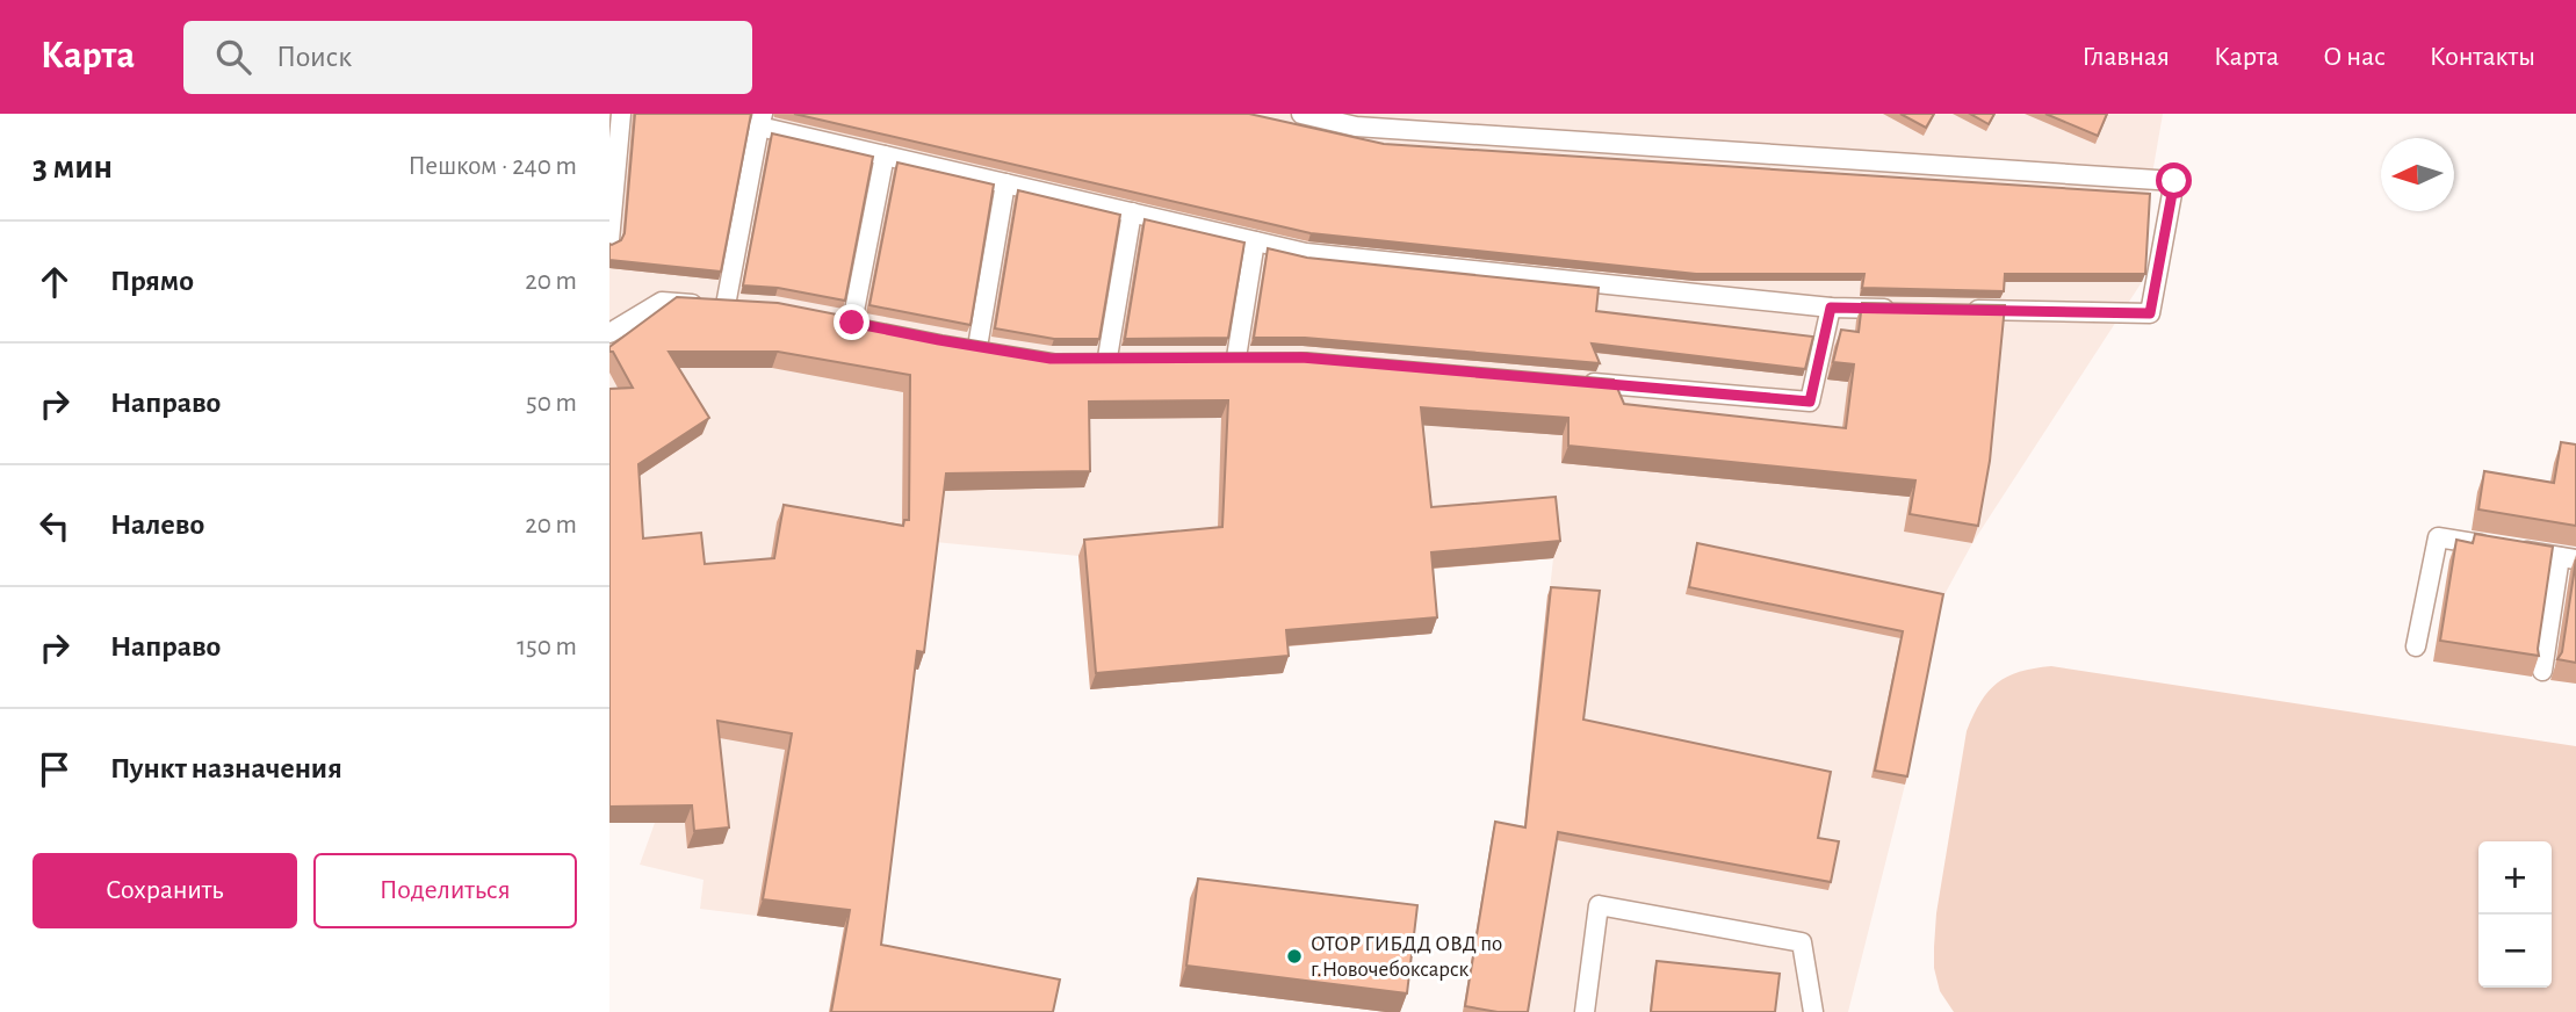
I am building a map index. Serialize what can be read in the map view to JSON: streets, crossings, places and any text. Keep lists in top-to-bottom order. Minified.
{"places":["ОТОР ГИБДД ОВД по г.Новочебоксарск"],"north":"left","page":{"header":"Карта","search":"Поиск","nav":["Главная","Карта","О нас","Контакты"],"heading":["3 мин","Пешком · 240 m"],"list":[["Прямо","20 m"],["Направо","50 m"],["Налево","20 m"],["Направо","150 m"],"Пункт назначения"],"buttons":["Сохранить","Поделиться"],"map_buttons":["+","−"]}}
